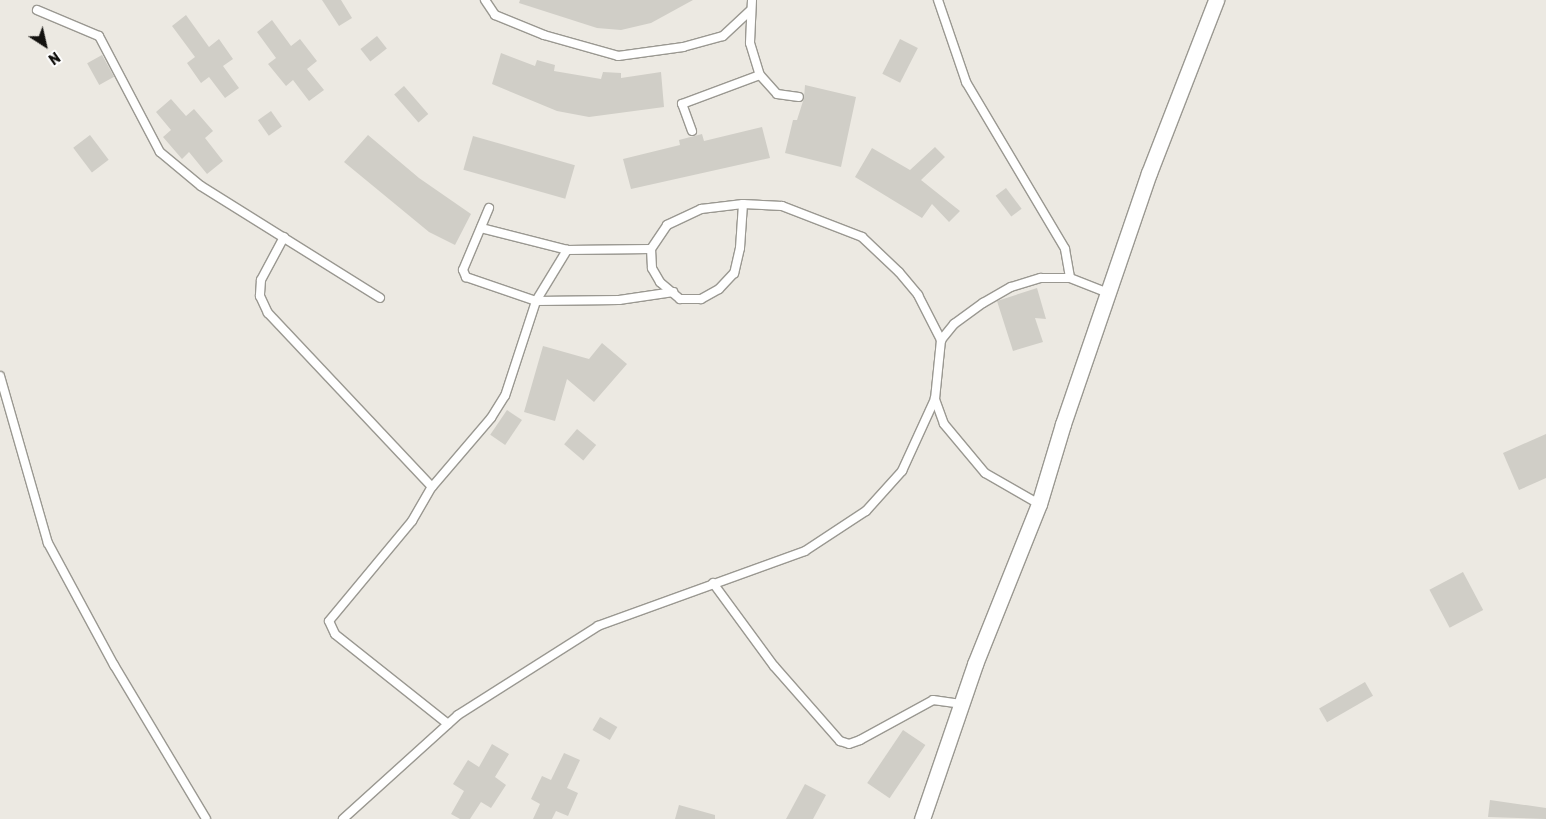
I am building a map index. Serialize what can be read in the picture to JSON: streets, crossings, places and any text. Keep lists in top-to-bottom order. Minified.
{"north":"bottom right"}
